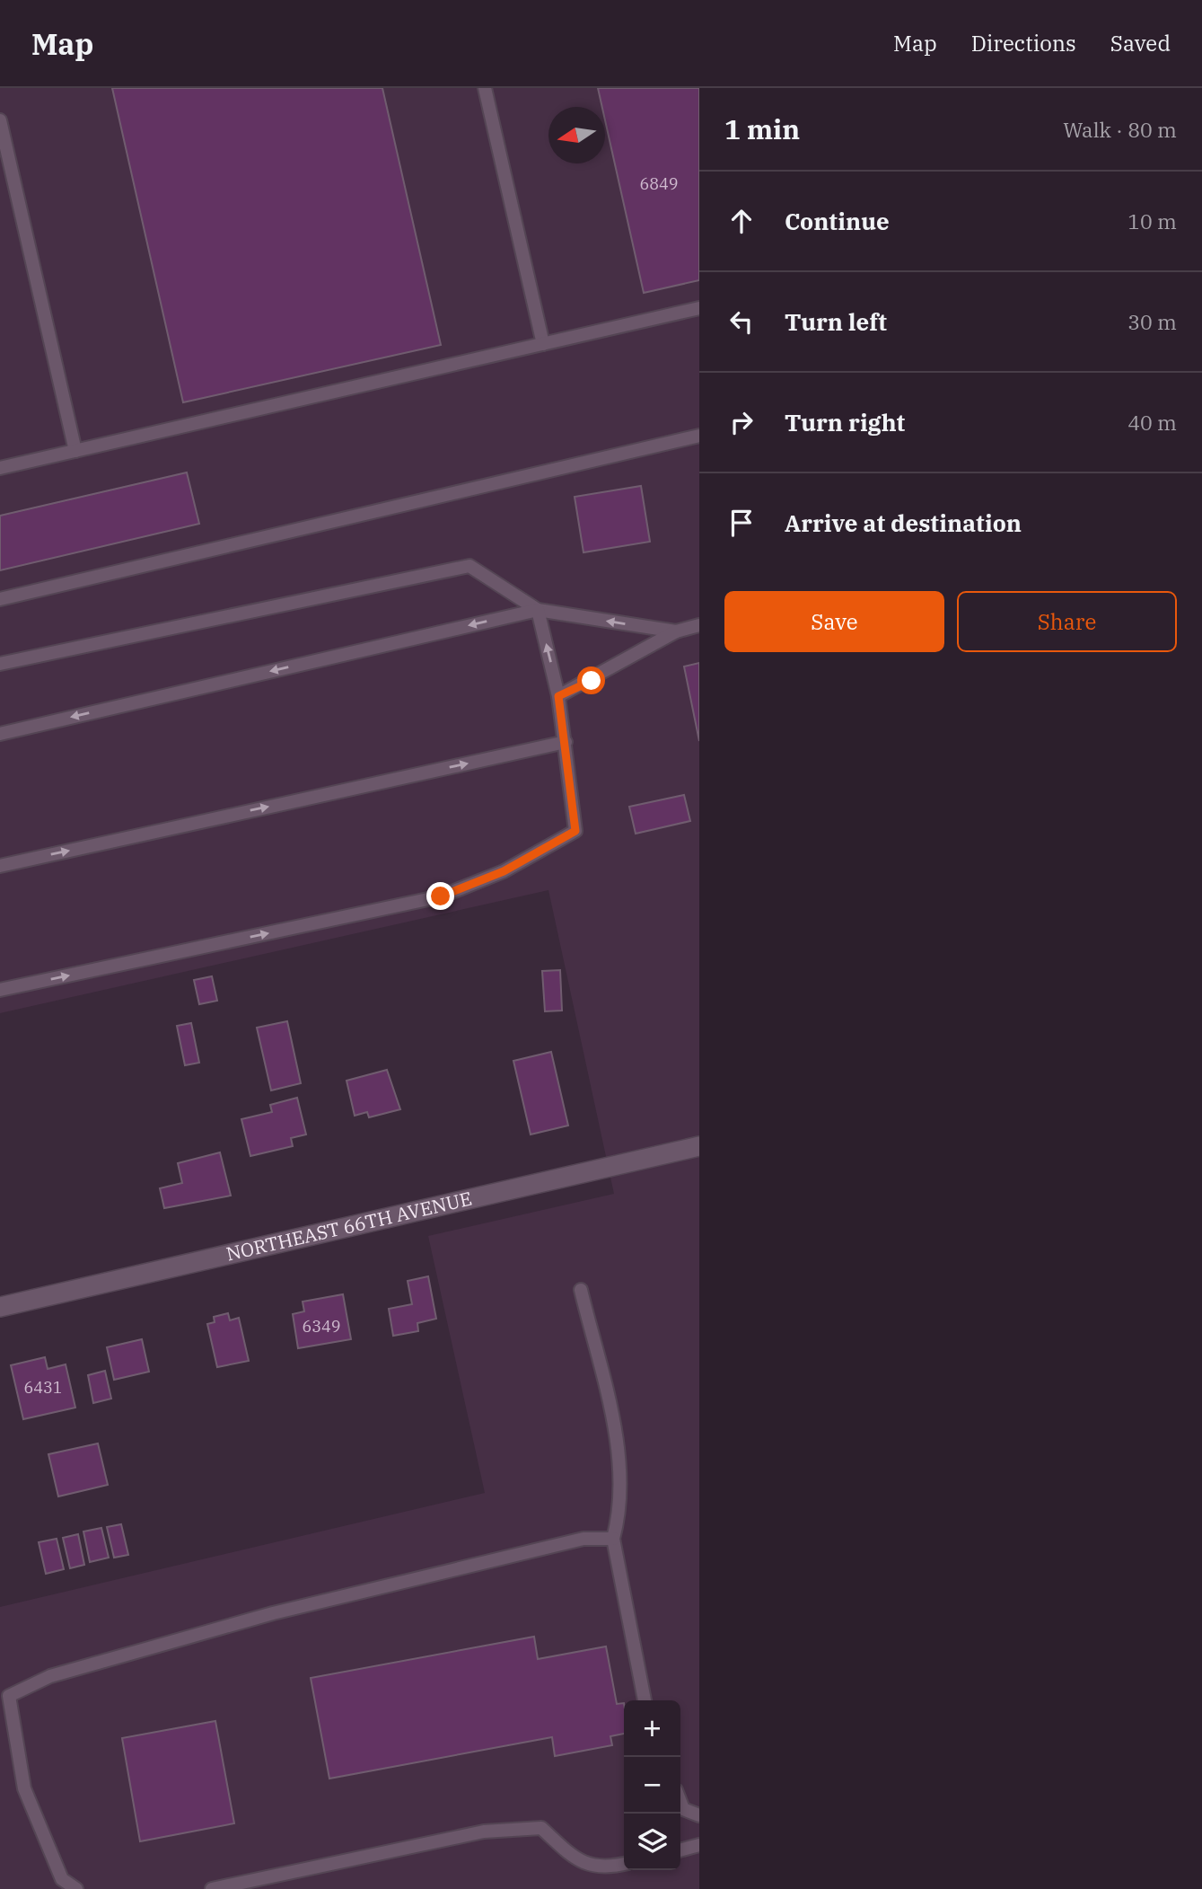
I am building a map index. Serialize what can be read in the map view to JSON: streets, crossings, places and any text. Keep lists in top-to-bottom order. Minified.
{"streets":{"street":["NORTHEAST 66TH AVENUE"]},"house_numbers":["6849","6349","6431"],"north":"left","page":{"header":"Map","nav":["Map","Directions","Saved"],"heading":["1 min","Walk · 80 m"],"list":[["Continue","10 m"],["Turn left","30 m"],["Turn right","40 m"],"Arrive at destination"],"buttons":["Save","Share"],"map_buttons":["+","−"]}}
